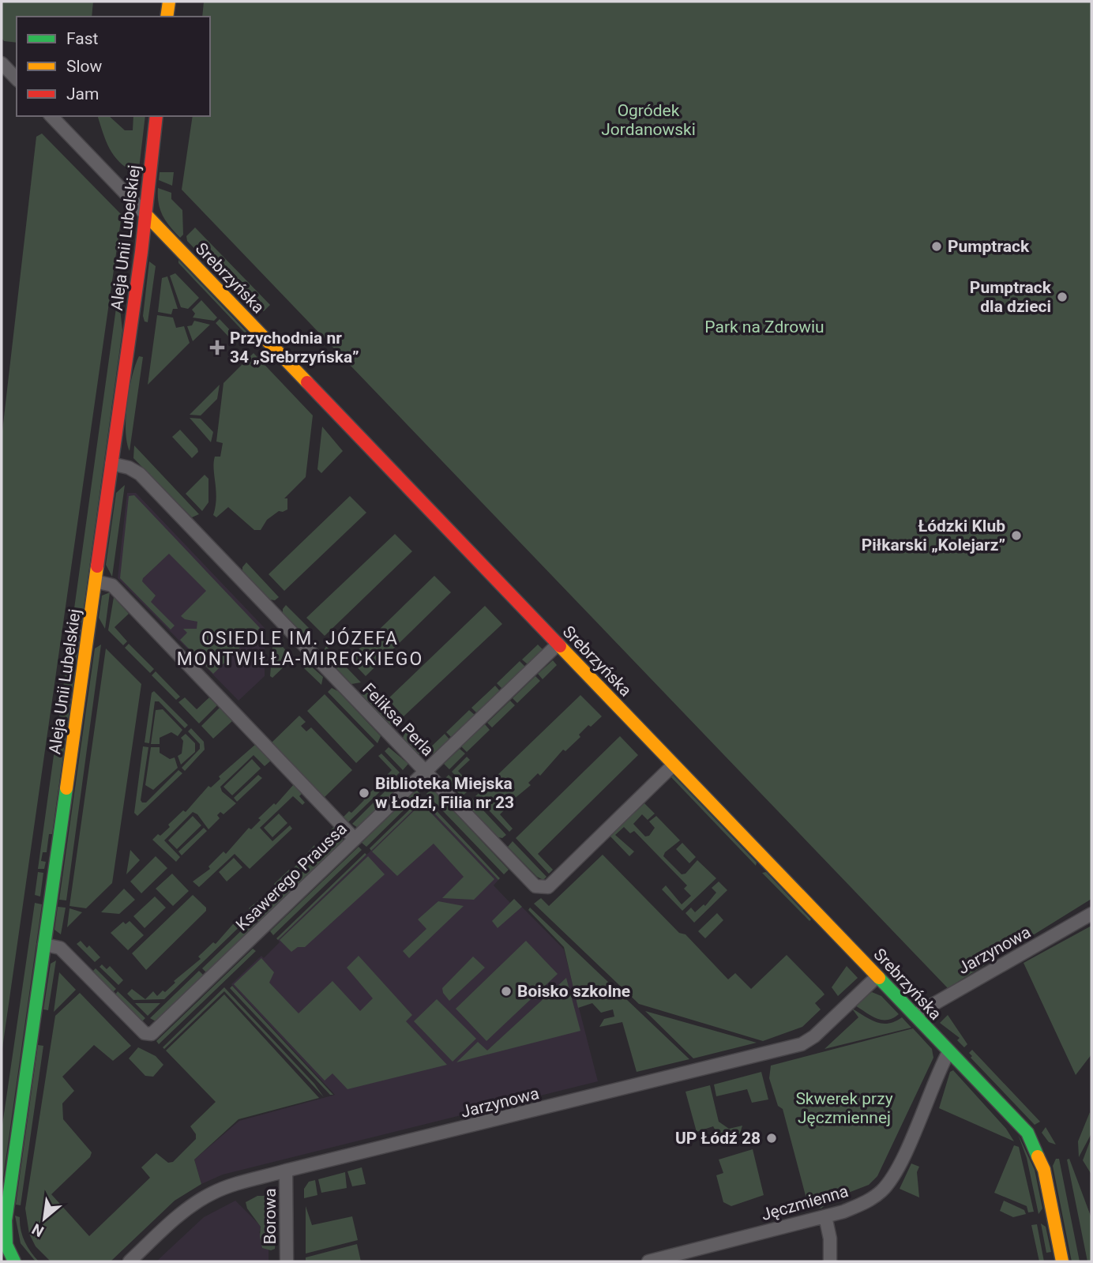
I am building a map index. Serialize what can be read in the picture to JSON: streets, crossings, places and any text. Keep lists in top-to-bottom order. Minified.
{"streets":{"street":["Aleja Unii Lubelskiej","Srebrzyńska","Feliksa Perla","Ksawerego Praussa","Jarzynowa","Jęczmienna","Borowa"]},"crossings":[["Aleja Unii Lubelskiej","Srebrzyńska"],["Aleja Unii Lubelskiej","Feliksa Perla"],["Aleja Unii Lubelskiej","Ksawerego Praussa"],["Srebrzyńska","Feliksa Perla"],["Srebrzyńska","Ksawerego Praussa"],["Srebrzyńska","Jarzynowa"],["Srebrzyńska","Jęczmienna"],["Feliksa Perla","Ksawerego Praussa"],["Jarzynowa","Borowa"]],"districts":["OSIEDLE IM. JÓZEFA MONTWIŁŁA-MIRECKIEGO"],"parks":["Ogródek Jordanowski","Park na Zdrowiu","Skwerek przy Jęczmiennej"],"places":{"other":["Pumptrack","Pumptrack dla dzieci","Łódzki Klub Piłkarski „Kolejarz”","Biblioteka Miejska w Łodzi, Filia nr 23","Boisko szkolne","UP Łódź 28"],"health":["Przychodnia nr 34 „Srebrzyńska”"]},"legend":["Fast","Slow","Jam"],"north":"bottom left"}
